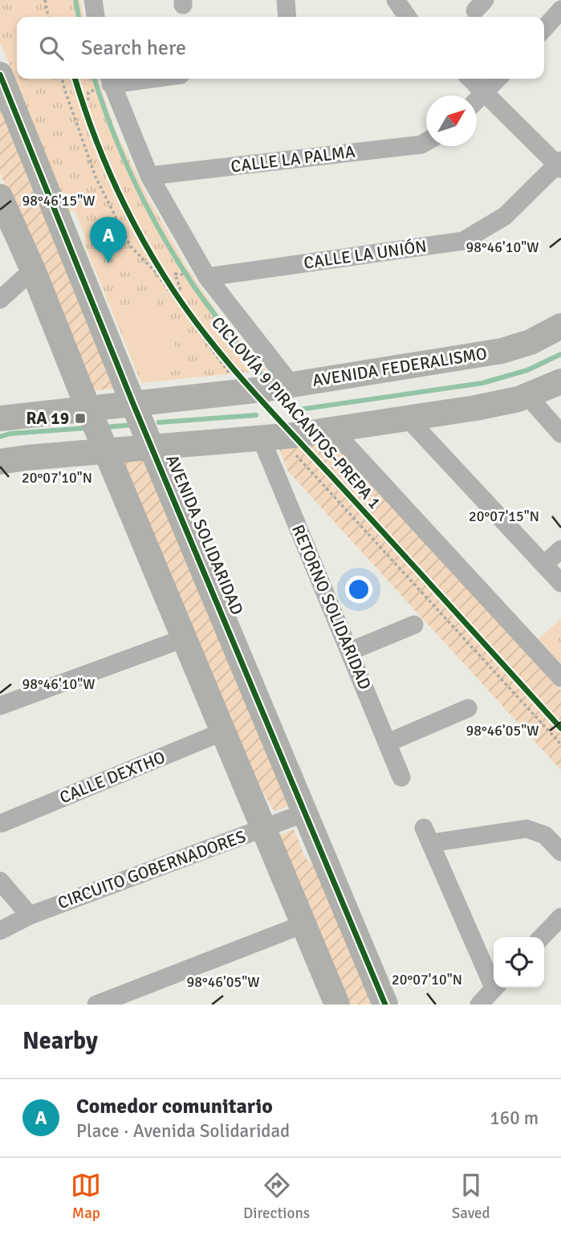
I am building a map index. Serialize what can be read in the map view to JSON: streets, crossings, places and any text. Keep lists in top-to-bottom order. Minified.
{"streets":{"street":["CALLE LA PALMA","CALLE LA UNIÓN","AVENIDA FEDERALISMO","AVENIDA SOLIDARIDAD","RETORNO SOLIDARIDAD","CALLE DEXTHO","CIRCUITO GOBERNADORES"],"cycle path":["CICLOVÍA 9 PIRACANTOS-PREPA 1"]},"crossings":[["AVENIDA FEDERALISMO","CICLOVÍA 9 PIRACANTOS-PREPA 1"],["AVENIDA FEDERALISMO","AVENIDA SOLIDARIDAD"],["AVENIDA SOLIDARIDAD","CIRCUITO GOBERNADORES"]],"places":{"transit":["RA 19"]},"north":"top right","page":{"search":"Search here","pins":"A","heading":"Nearby","list":[{"mark":"A","name":"Comedor comunitario","note":"Place · Avenida Solidaridad","value":"160 m"}],"nav":["Map","Directions","Saved"]},"coordinates":["98°46'15\"W","98°46'10\"W","20°07'10\"N","20°07'15\"N","98°46'05\"W"]}
